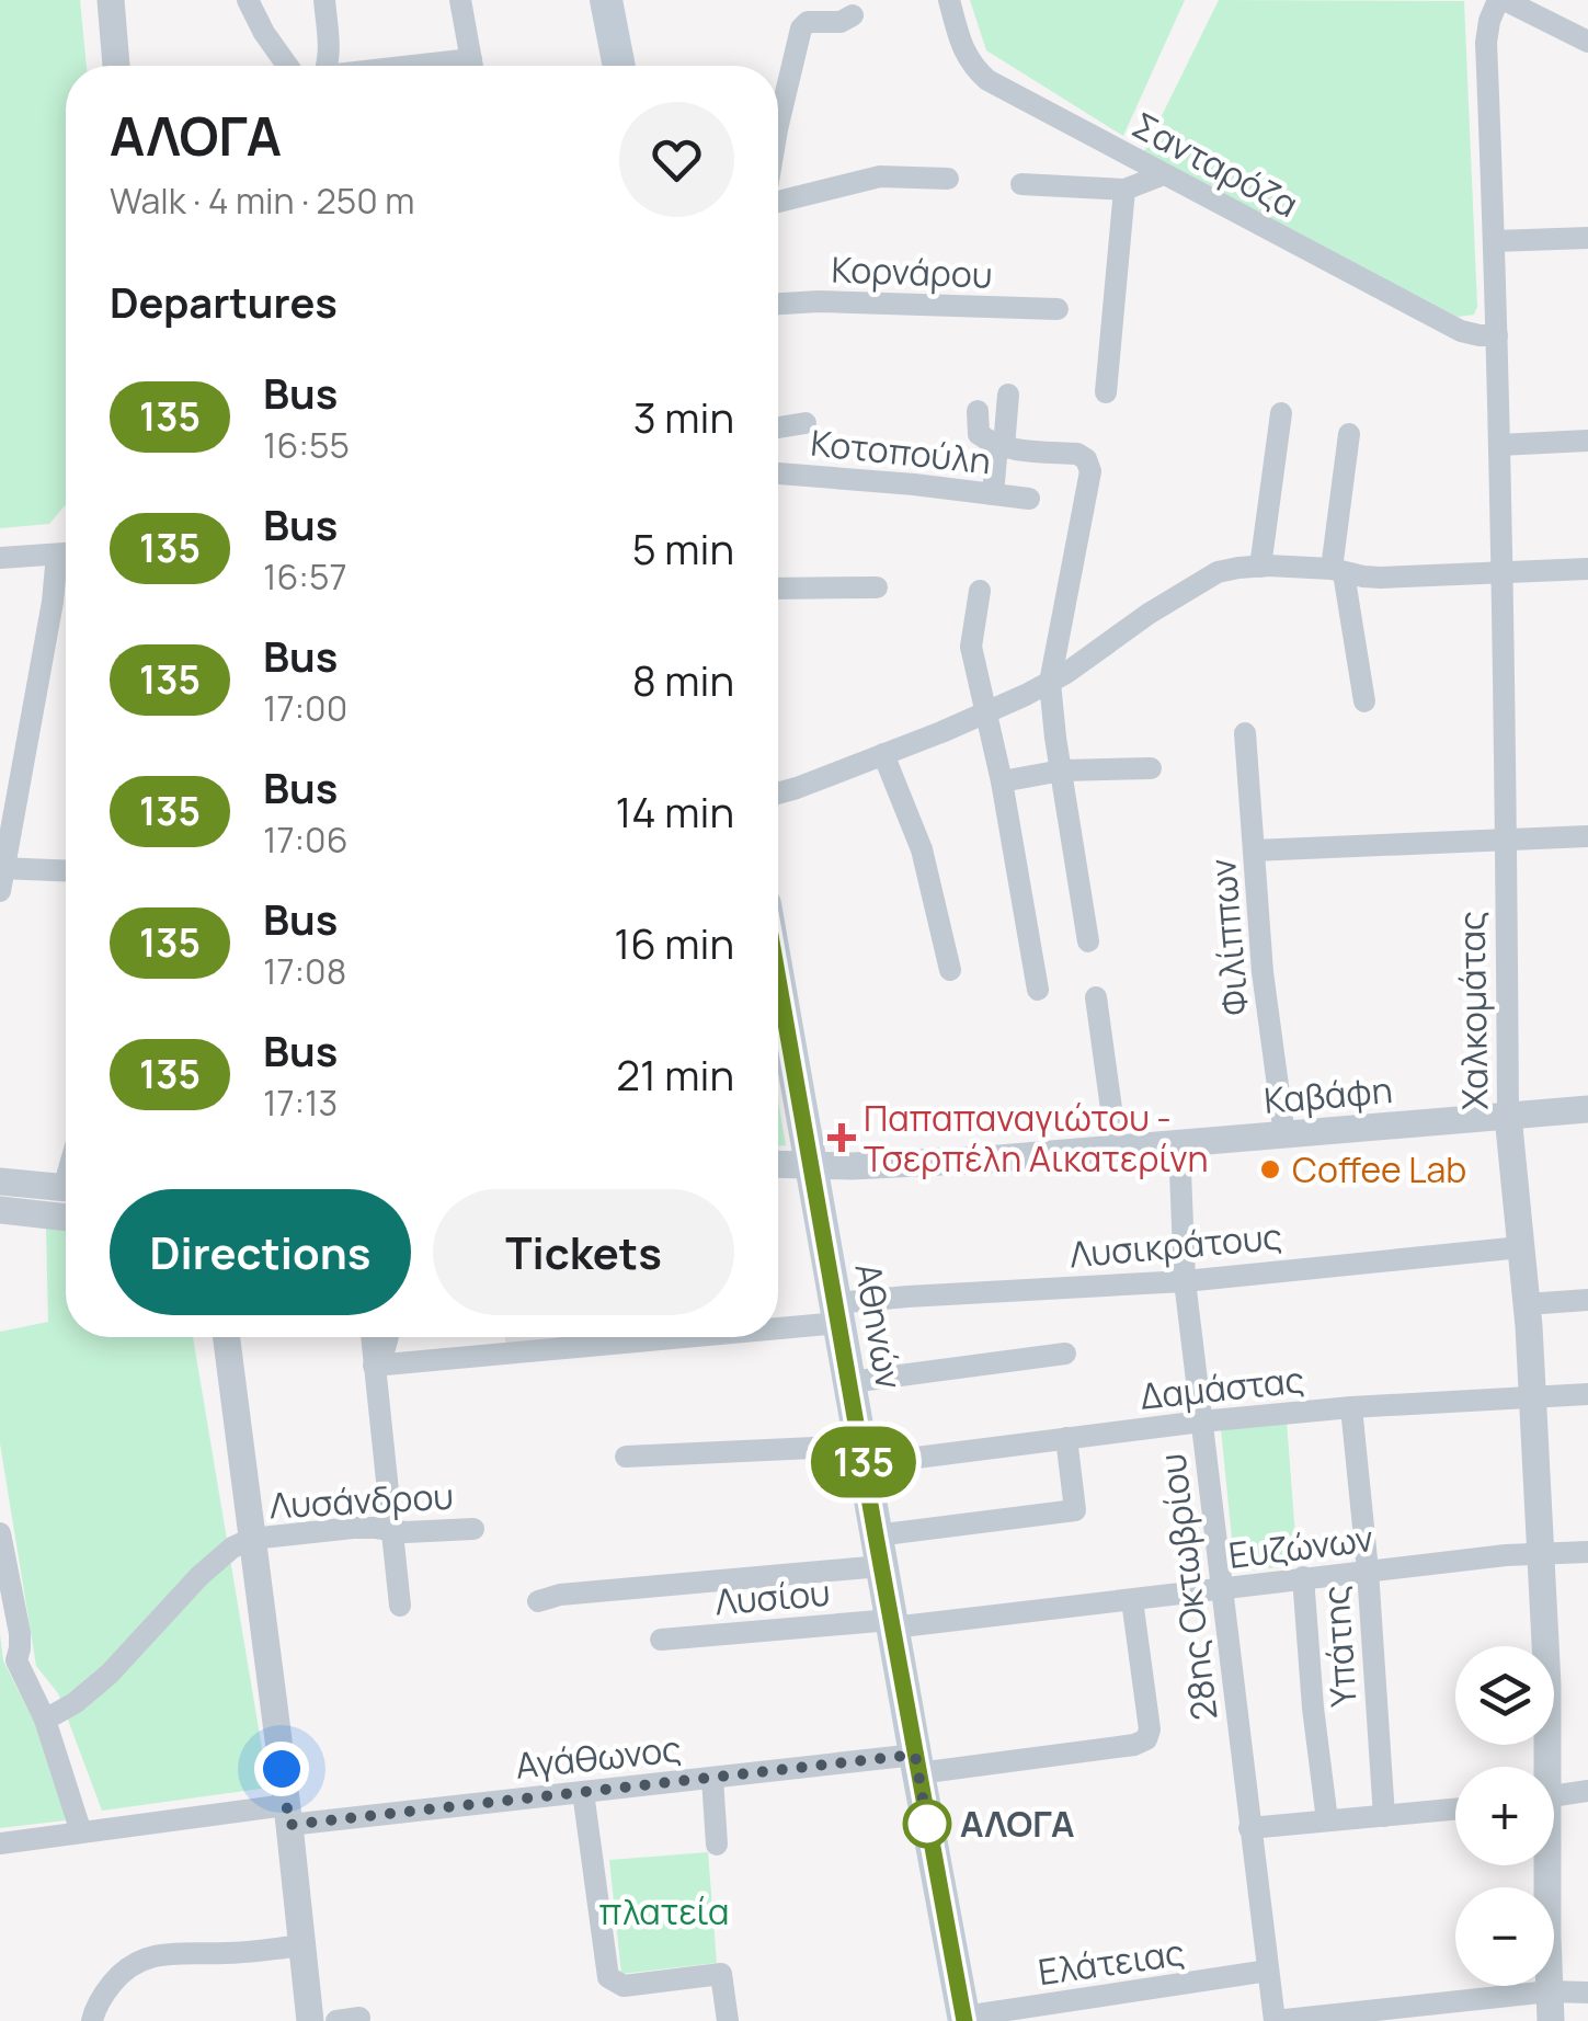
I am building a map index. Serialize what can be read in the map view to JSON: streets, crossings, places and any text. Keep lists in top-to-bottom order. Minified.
{"streets":{"main road":["Αθηνών"],"street":["Σανταρόζα","Κορνάρου","Κοτοπούλη","Φιλίππων","Χαλκομάτας","Καβάφη","Λυσικράτους","Δαμάστας","Λυσάνδρου","Ευζώνων","28ης Οκτωβρίου","Λυσίου","Υπάτης","Αγάθωνος","Ελάτειας"]},"crossings":[["Σανταρόζα","Χαλκομάτας"],["Φιλίππων","Καβάφη"],["Χαλκομάτας","Καβάφη"],["Χαλκομάτας","Λυσικράτους"],["Χαλκομάτας","Δαμάστας"],["Χαλκομάτας","Ευζώνων"],["Καβάφη","Αθηνών"],["Καβάφη","28ης Οκτωβρίου"],["Λυσικράτους","Αθηνών"],["Λυσικράτους","28ης Οκτωβρίου"],["Αθηνών","Δαμάστας"],["Αθηνών","Ευζώνων"],["Αθηνών","Λυσίου"],["Αθηνών","Αγάθωνος"],["Αθηνών","Ελάτειας"],["Δαμάστας","28ης Οκτωβρίου"],["Δαμάστας","Υπάτης"],["Ευζώνων","28ης Οκτωβρίου"],["Ευζώνων","Λυσίου"],["Ευζώνων","Υπάτης"],["Ευζώνων","Αγάθωνος"],["28ης Οκτωβρίου","Ελάτειας"]],"parks":["πλατεία"],"places":{"health":["Παπαπαναγιώτου - Τσερπέλη Αικατερίνη"],"other":["Coffee Lab","ΑΛΟΓΑ"]},"lines":["bus line 135"],"page":{"on_map":"135","heading":[["ΑΛΟΓΑ","Walk · 4 min · 250 m"],"Departures"],"list":[{"mark":"135","name":"Bus","note":"16:55","value":"3 min"},{"mark":"135","name":"Bus","note":"16:57","value":"5 min"},{"mark":"135","name":"Bus","note":"17:00","value":"8 min"},{"mark":"135","name":"Bus","note":"17:06","value":"14 min"},{"mark":"135","name":"Bus","note":"17:08","value":"16 min"},{"mark":"135","name":"Bus","note":"17:13","value":"21 min"}],"buttons":["Directions","Tickets"],"map_buttons":["+","−"]}}
